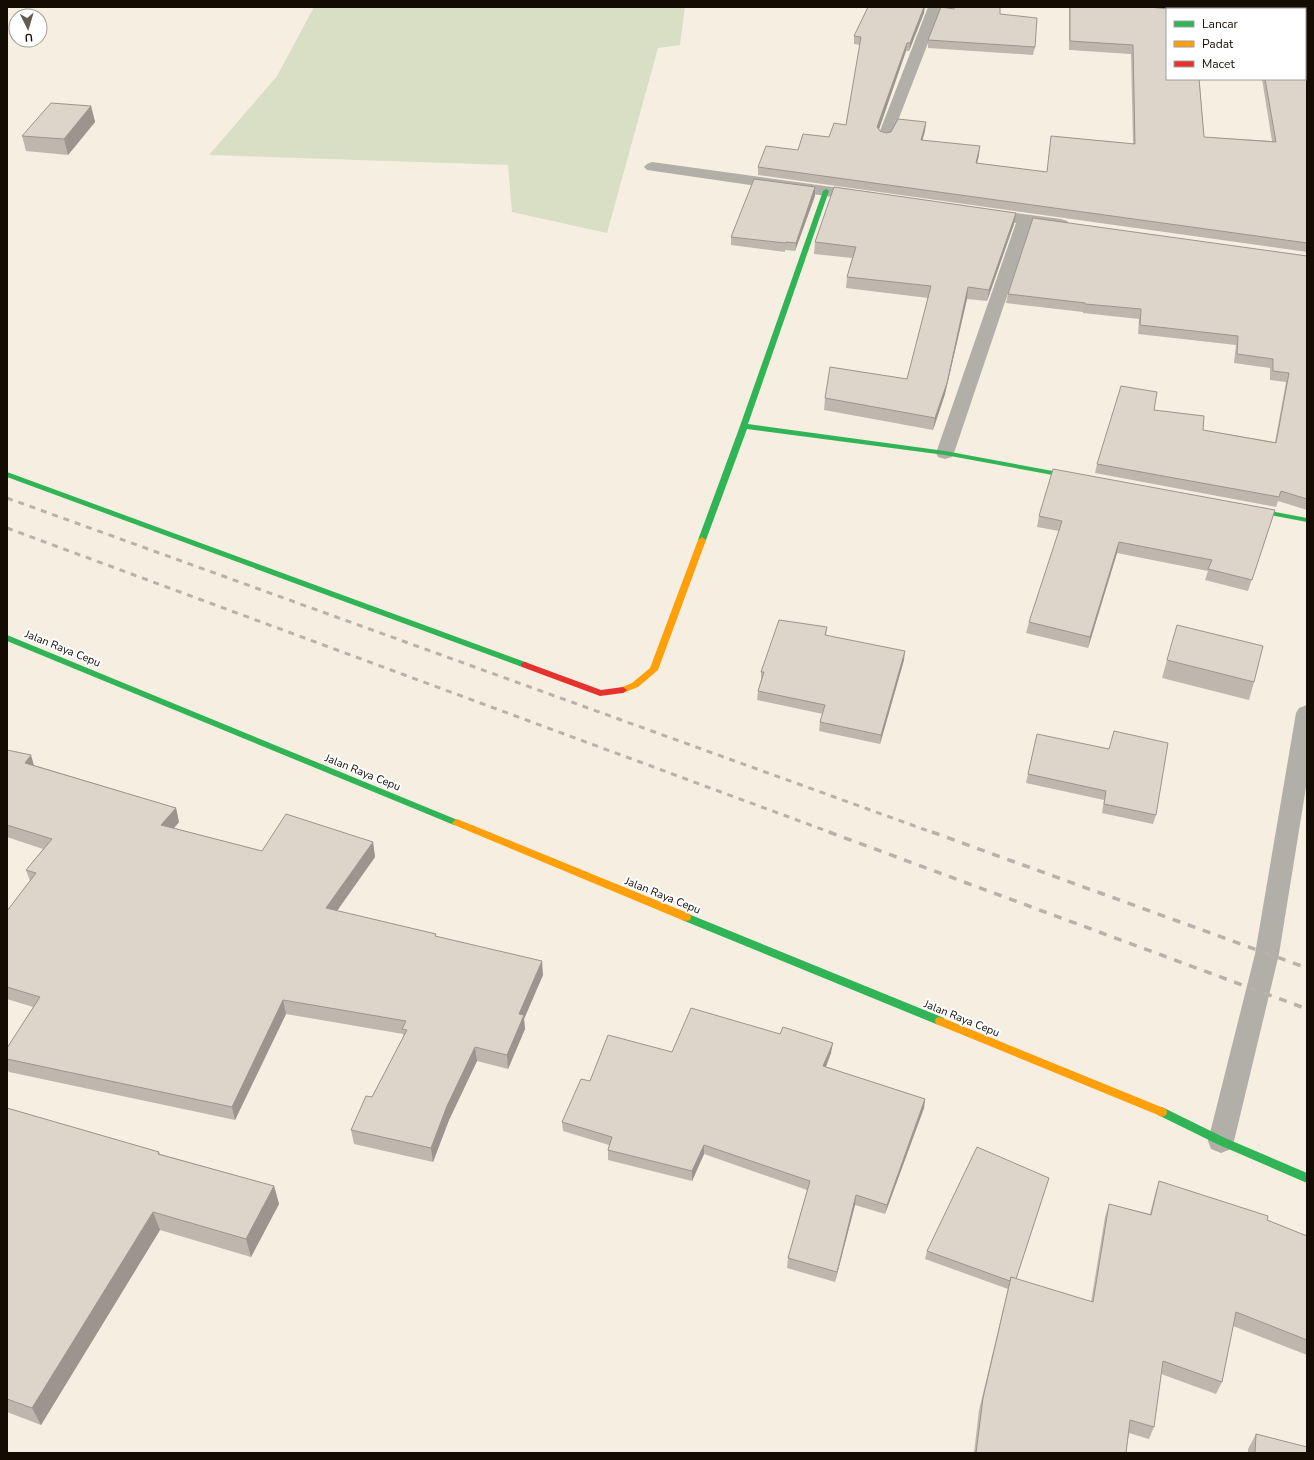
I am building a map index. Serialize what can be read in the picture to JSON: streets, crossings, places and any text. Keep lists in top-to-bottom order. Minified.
{"streets":{"main road":["Jalan Raya Cepu"]},"legend":["Lancar","Padat","Macet"],"north":"bottom"}
